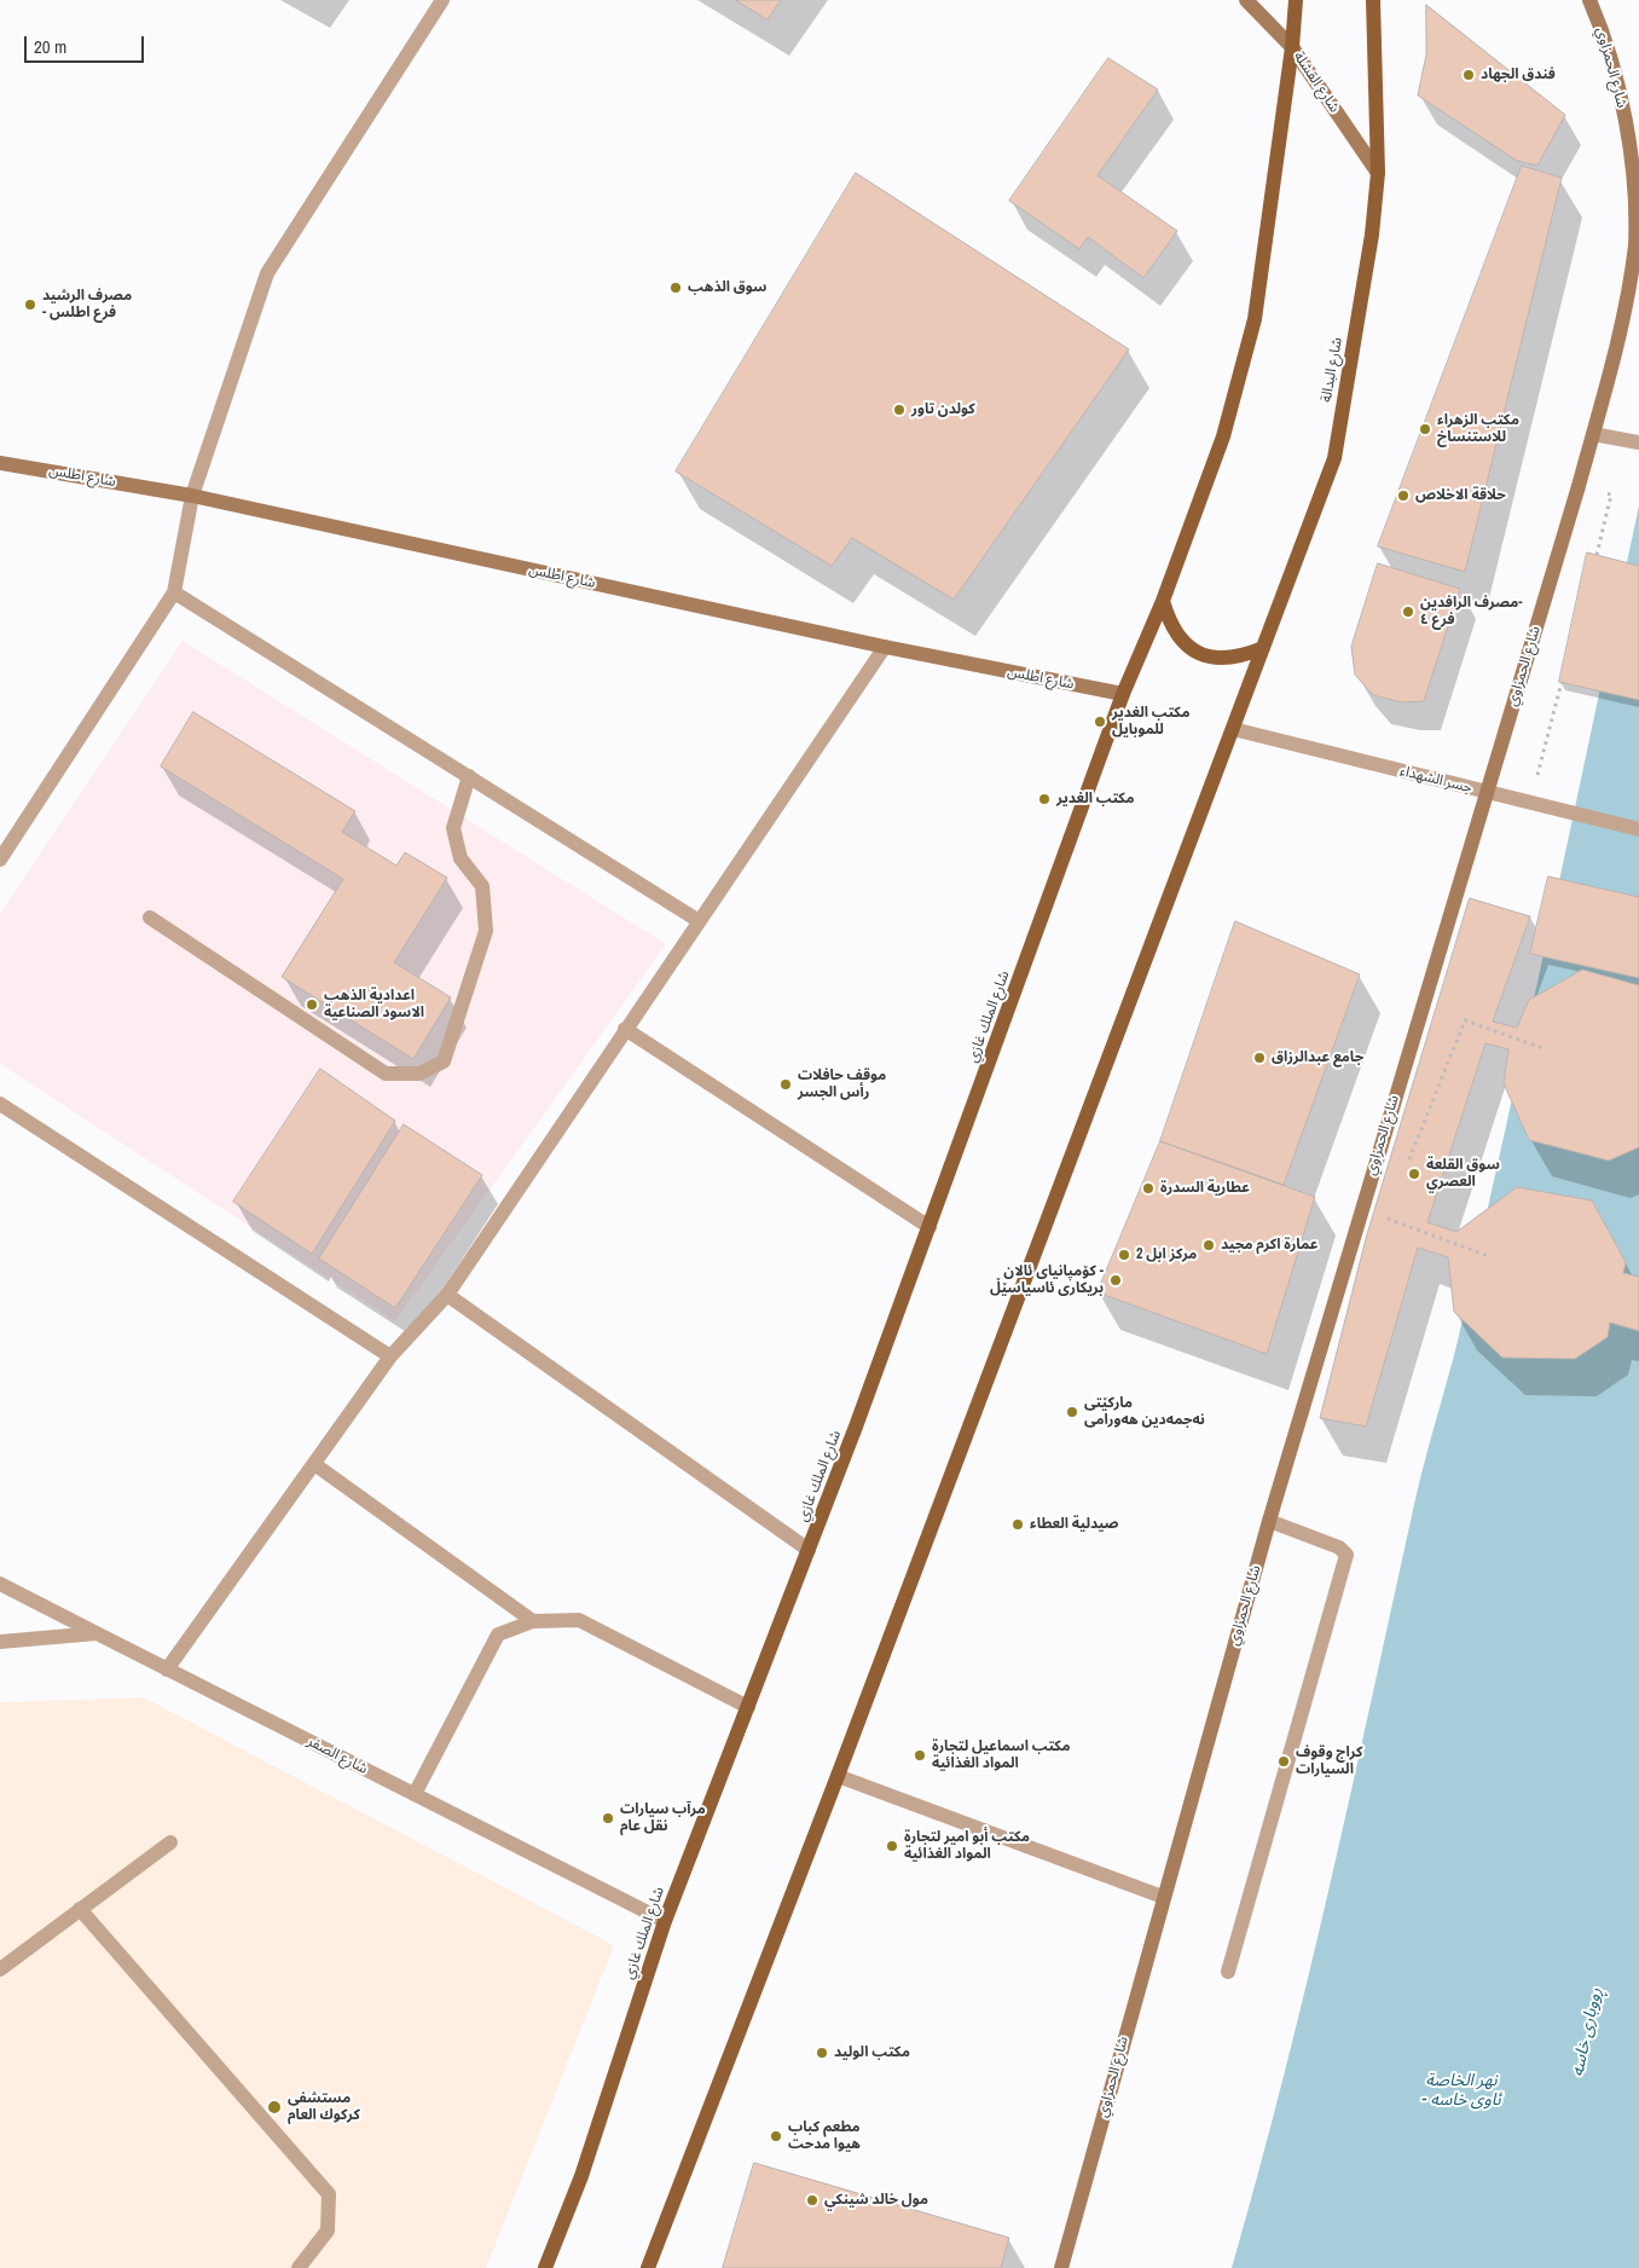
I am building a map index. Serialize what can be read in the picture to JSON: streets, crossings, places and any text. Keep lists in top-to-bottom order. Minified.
{"streets":{"main road":["شارع البدالة","شارع الملك غازي"],"street":["شارع الحمزاوي","شارع القشلة","شارع اطلس","جسر الشهداء","شارع الصفر"]},"crossings":[["شارع القشلة","شارع البدالة"],["شارع البدالة","جسر الشهداء"],["شارع اطلس","شارع الملك غازي"],["شارع الملك غازي","شارع الصفر"]],"water":["ڕووباری خاسە","نهر الخاصة - ئاوی خاسە"],"places":["فندق الجهاد","سوق الذهب","مصرف الرشيد - فرع اطلس","کولدن تاور","مكتب الزهراء للاستنساخ","حلاقة الاخلاص","مصرف الرافدين- فرع ٤","مكتب الغدير للموبايل","مكتب الغدير","اعدادية الذهب الاسود الصناعية","جامع عبدالرزاق","موقف حافلات رأس الجسر","سوق القلعة العصري","عطارية السدرة","عمارة اكرم مجيد","مركز ابل 2","کۆمپانیای ئالان - بریکاری ئاسیاسێڵ","مارکێتی نەجمەدین هەورامی","صيدلية العطاء","مكتب اسماعيل لتجارة المواد الغذائية","كراج وقوف السيارات","مرآب سيارات نقل عام","مكتب أبو امير لتجارة المواد الغذائية","مكتب الوليد","مستشفى كركوك العام","مطعم كباب هيوا مدحت","مول خالد شينكي"],"scale_bar":"20 m"}
